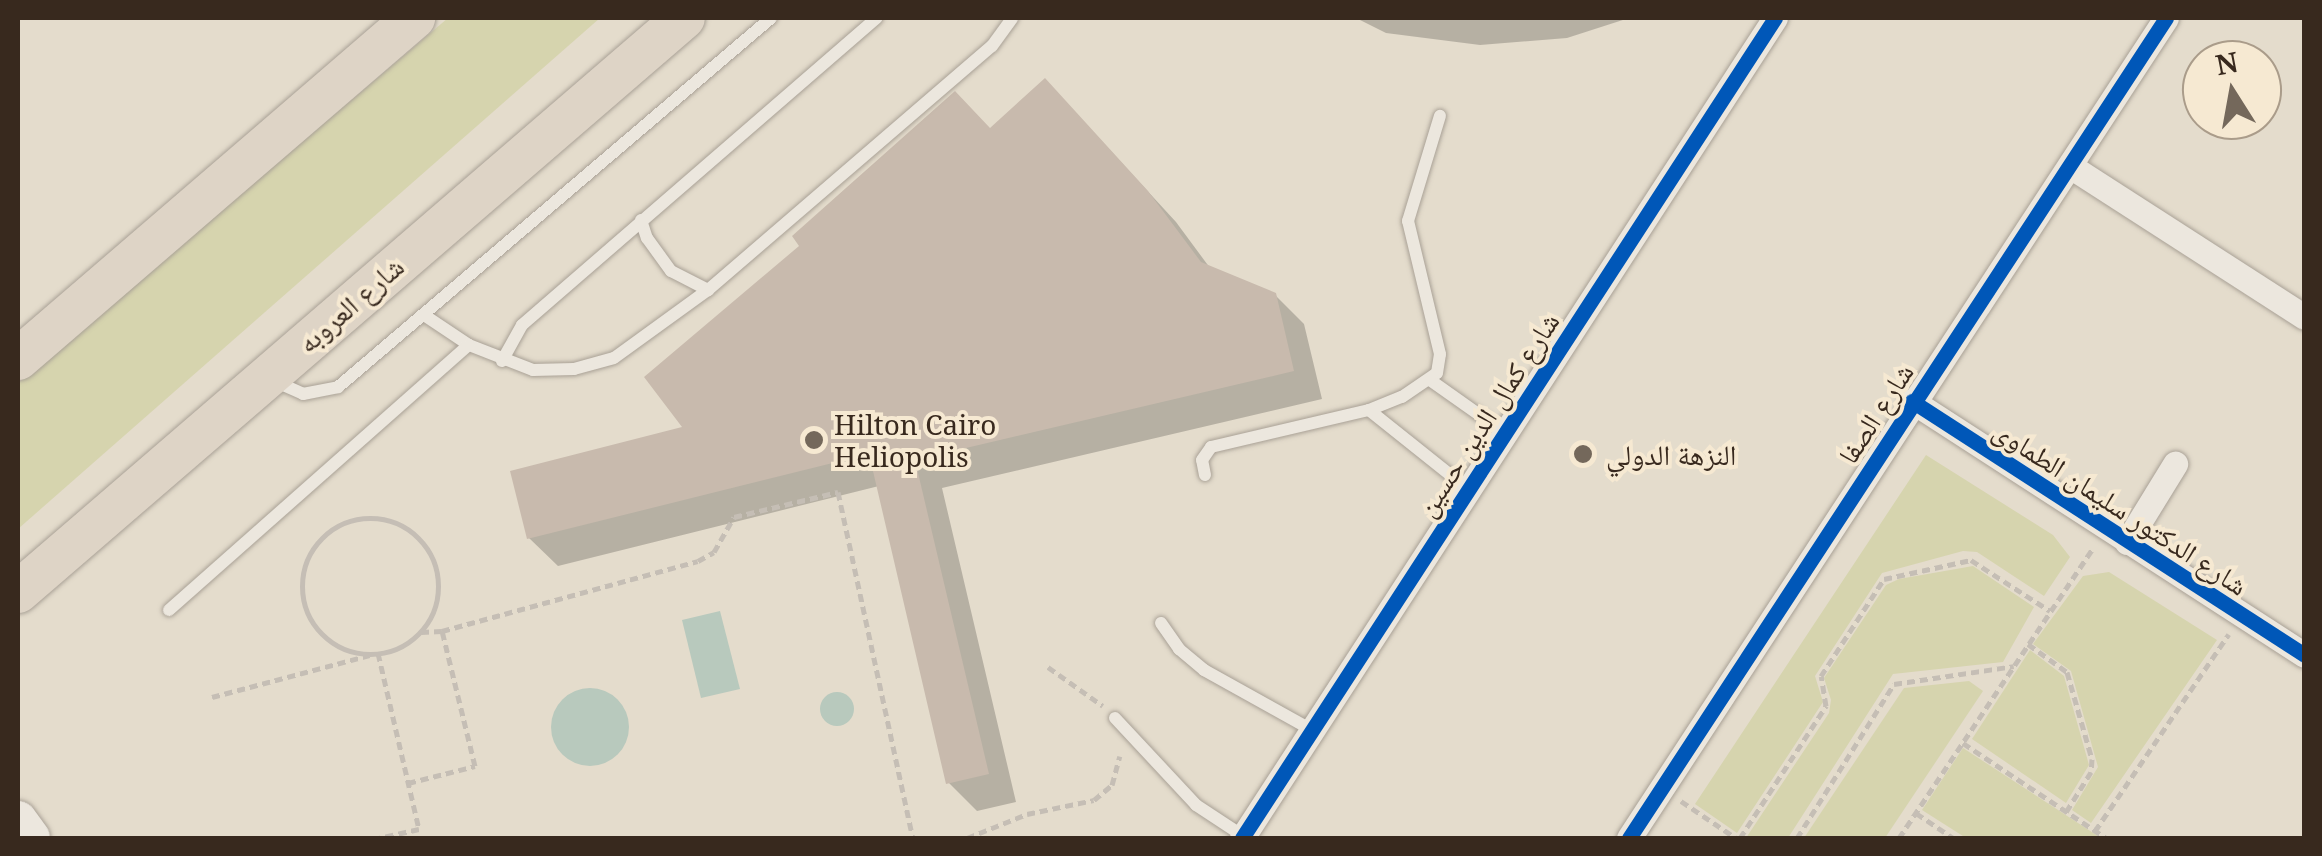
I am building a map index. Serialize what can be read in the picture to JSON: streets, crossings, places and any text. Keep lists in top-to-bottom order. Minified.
{"streets":{"highway":["شارع العروبه"],"street":["شارع الصفا","شارع كمال الدين حسين","شارع الدكتور سليمان الطماوى"]},"crossings":[["شارع الصفا","شارع الدكتور سليمان الطماوى"]],"places":["Hilton Cairo Heliopolis","النزهة الدولي"],"north":"top"}
